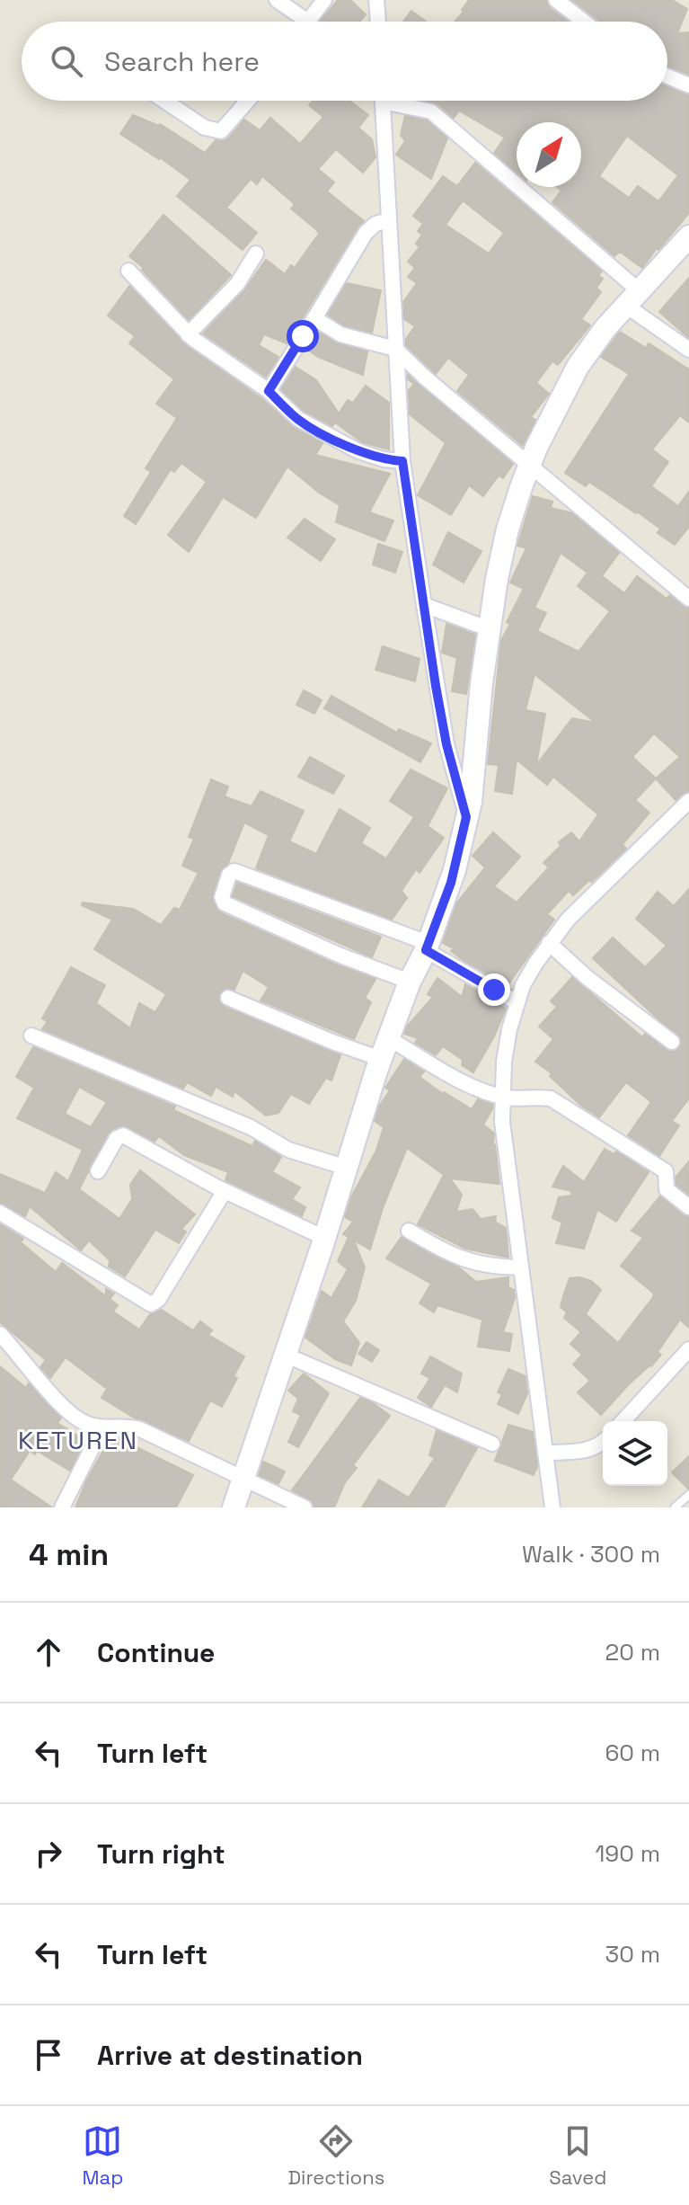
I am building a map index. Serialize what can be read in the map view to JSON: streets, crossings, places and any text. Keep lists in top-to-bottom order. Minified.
{"districts":["KETUREN"],"north":"top right","page":{"search":"Search here","heading":["4 min","Walk · 300 m"],"list":[["Continue","20 m"],["Turn left","60 m"],["Turn right","190 m"],["Turn left","30 m"],"Arrive at destination"],"nav":["Map","Directions","Saved"]}}
